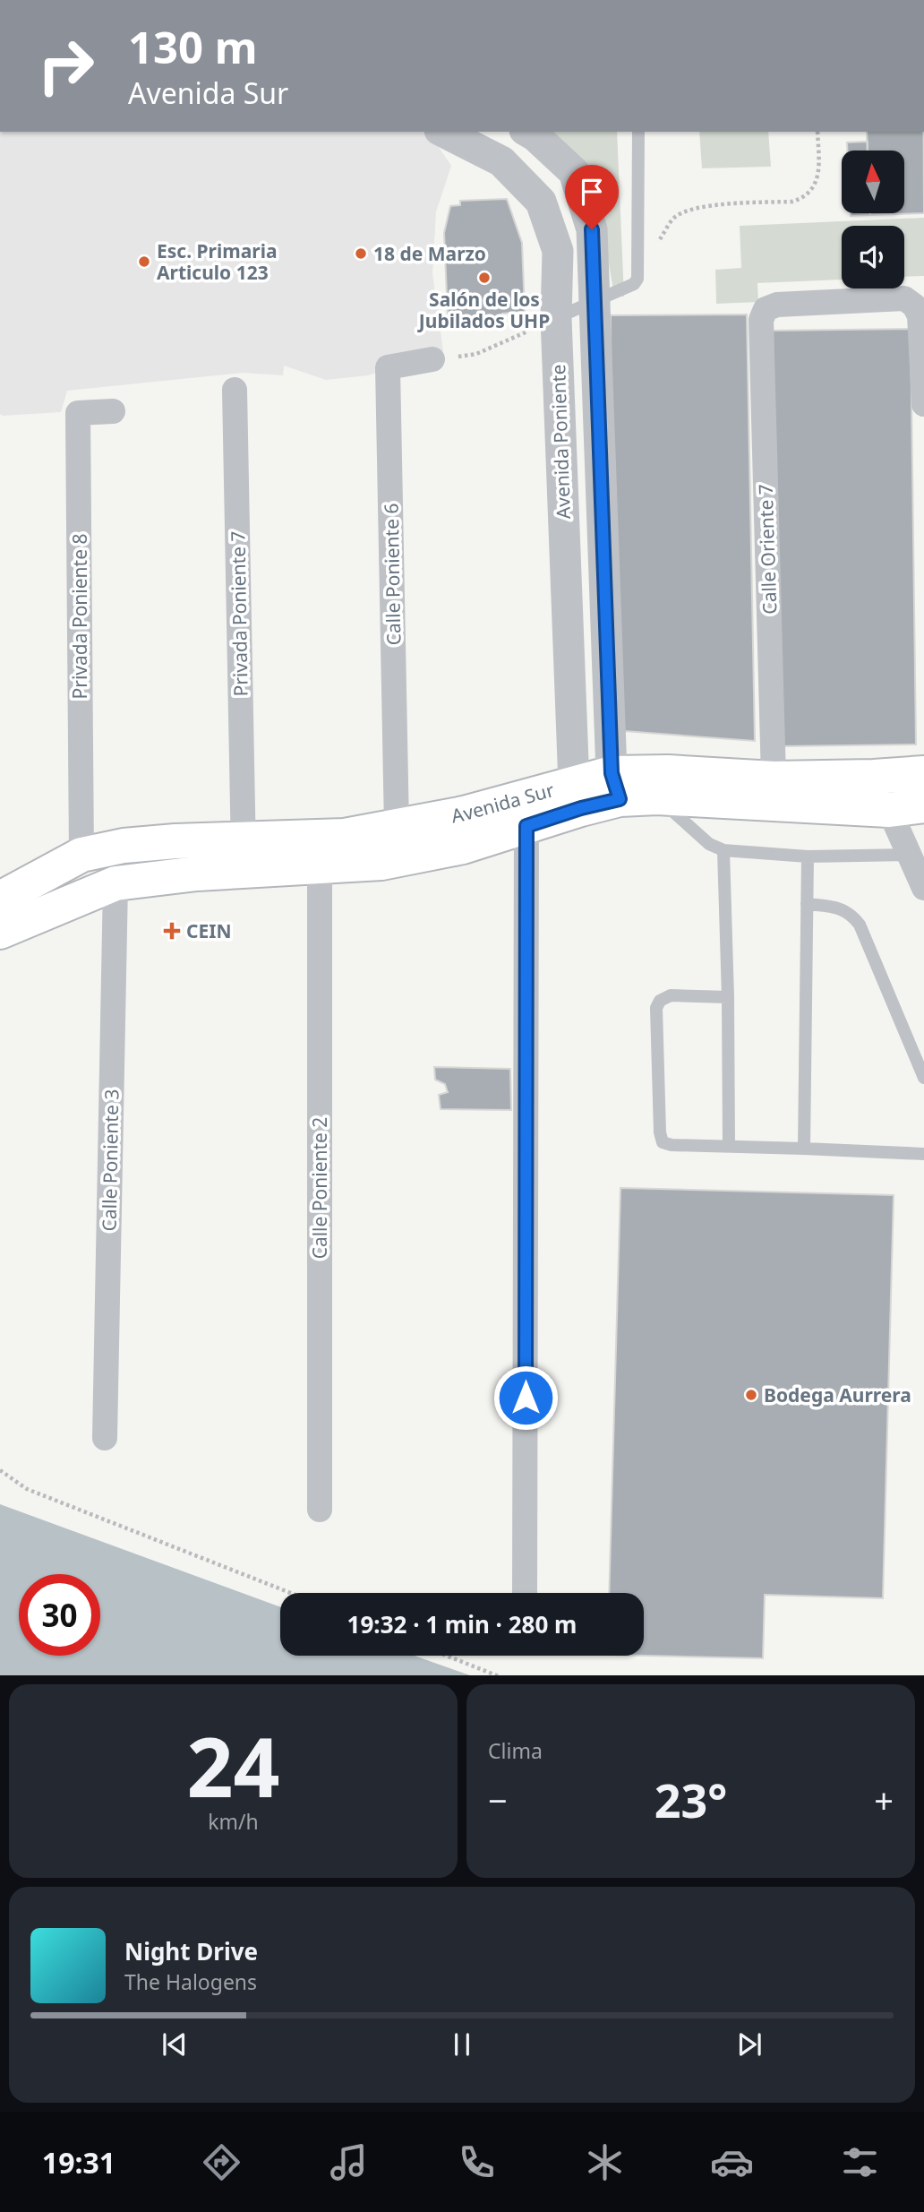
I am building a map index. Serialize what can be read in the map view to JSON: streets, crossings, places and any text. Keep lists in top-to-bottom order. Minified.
{"streets":{"main road":["Avenida Sur"],"street":["Avenida Poniente","Calle Oriente 7","Calle Poniente 6","Privada Poniente 7","Privada Poniente 8","Calle Poniente 3","Calle Poniente 2"]},"crossings":[["Avenida Poniente","Avenida Sur"],["Calle Oriente 7","Avenida Sur"],["Calle Poniente 6","Avenida Sur"],["Privada Poniente 7","Avenida Sur"],["Privada Poniente 8","Avenida Sur"],["Avenida Sur","Calle Poniente 3"],["Avenida Sur","Calle Poniente 2"]],"places":{"other":["18 de Marzo","Esc. Primaria Articulo 123","Salón de los Jubilados UHP","Bodega Aurrera"],"health":["CEIN"]},"north":"top","page":{"turn":["130 m","Avenida Sur"],"limit":"30","trip":"19:32 · 1 min · 280 m","tile":[["24","km/h"],"Clima"],"heat":["−","23°","+"],"song":["Night Drive","The Halogens"],"tabs":"19:31"}}
